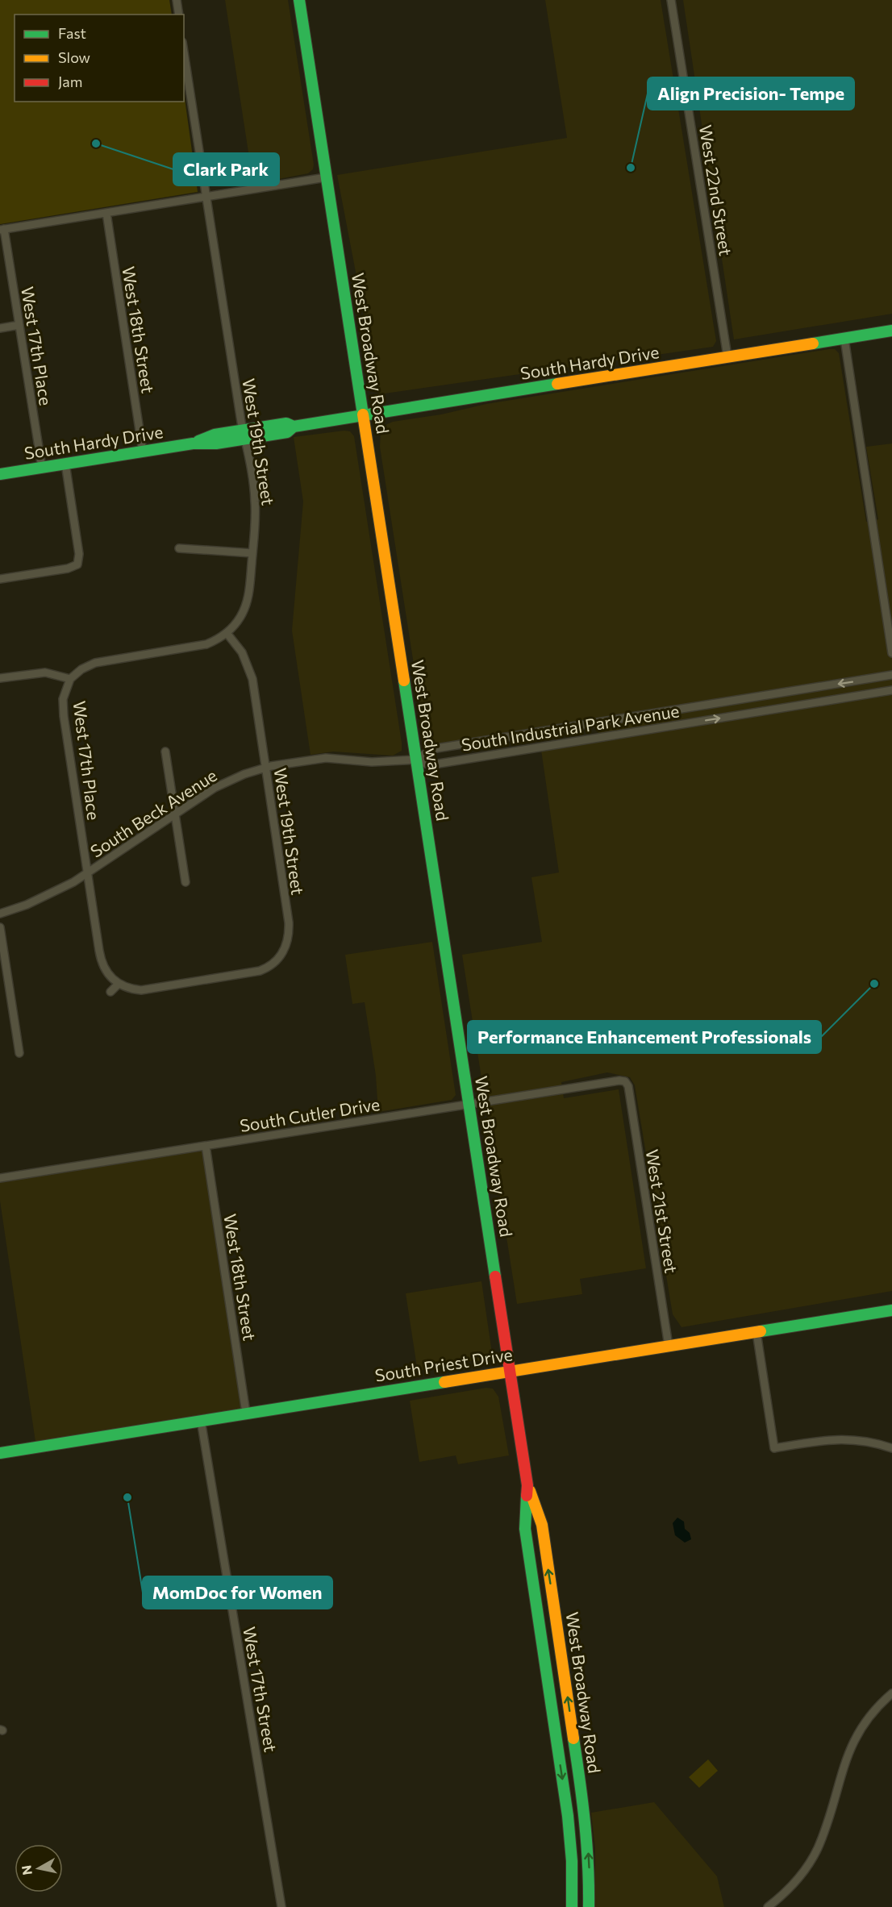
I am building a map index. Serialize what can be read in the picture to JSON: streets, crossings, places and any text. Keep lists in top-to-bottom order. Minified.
{"streets":{"main road":["West Broadway Road","South Hardy Drive","South Priest Drive"],"street":["West 22nd Street","West 18th Street","West 17th Place","West 19th Street","South Industrial Park Avenue","South Beck Avenue","South Cutler Drive","West 21st Street","West 17th Street"]},"crossings":[["West 22nd Street","South Hardy Drive"],["West 18th Street","South Hardy Drive"],["West 18th Street","South Cutler Drive"],["West 18th Street","South Priest Drive"],["West 17th Place","South Hardy Drive"],["West 17th Place","South Beck Avenue"],["West Broadway Road","South Hardy Drive"],["West Broadway Road","South Industrial Park Avenue"],["West Broadway Road","South Beck Avenue"],["West Broadway Road","South Cutler Drive"],["West Broadway Road","South Priest Drive"],["South Hardy Drive","West 19th Street"],["West 19th Street","South Beck Avenue"],["South Industrial Park Avenue","South Beck Avenue"],["South Cutler Drive","West 21st Street"],["West 21st Street","South Priest Drive"],["South Priest Drive","West 17th Street"]],"places":["Clark Park","Align Precision- Tempe","Performance Enhancement Professionals","MomDoc for Women"],"legend":["Fast","Slow","Jam"],"north":"left"}
